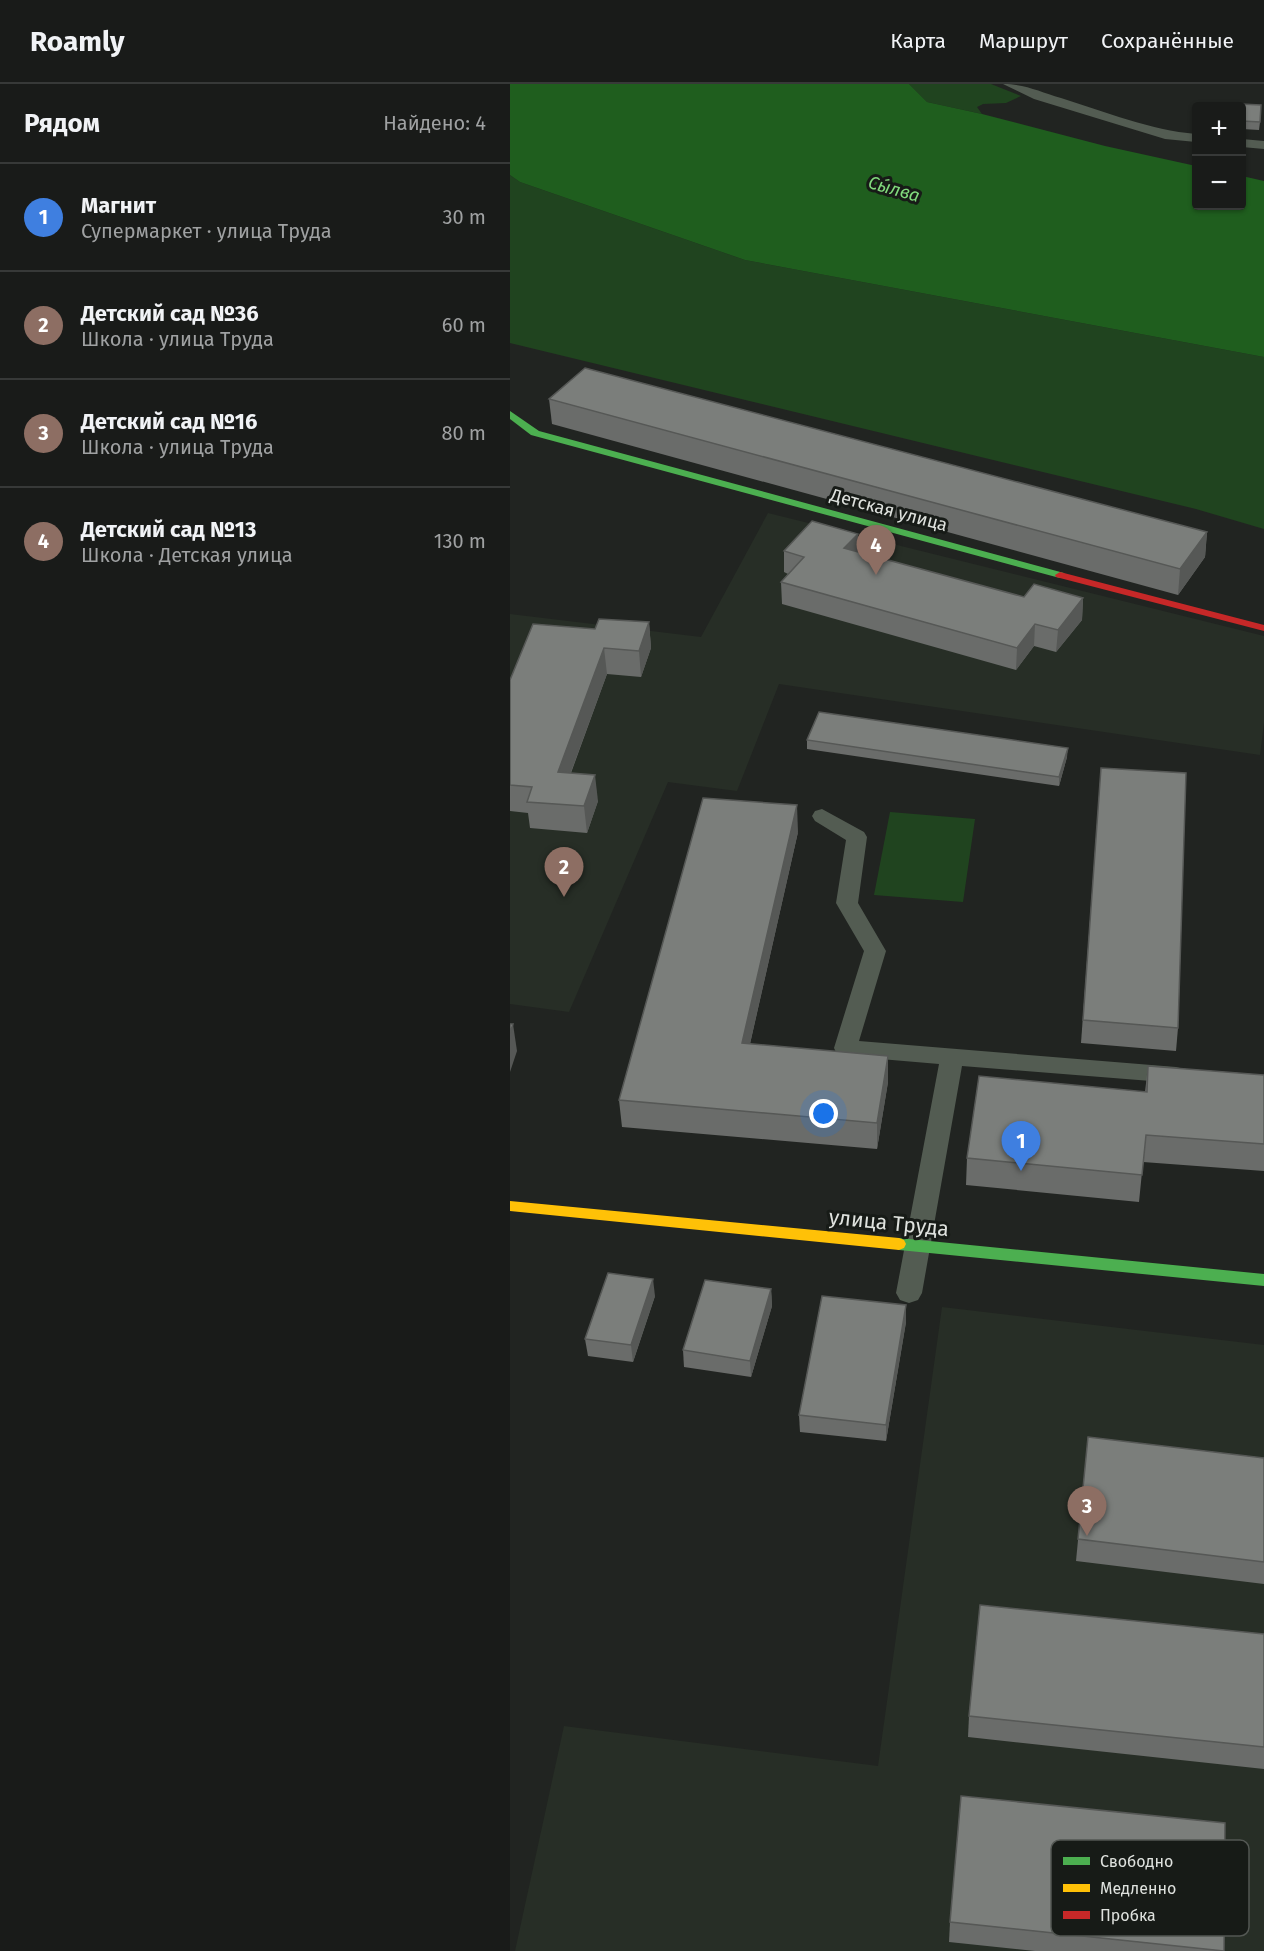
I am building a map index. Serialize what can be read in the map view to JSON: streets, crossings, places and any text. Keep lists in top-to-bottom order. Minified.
{"streets":{"street":["Детская улица","улица Труда"]},"water":["Сы́лва"],"legend":["Свободно","Медленно","Пробка"],"page":{"header":"Roamly","nav":["Карта","Маршрут","Сохранённые"],"heading":["Рядом","Найдено: 4"],"map_buttons":["+","−"],"list":[{"mark":"1","name":"Магнит","note":"Супермаркет · улица Труда","value":"30 m"},{"mark":"2","name":"Детский сад №36","note":"Школа · улица Труда","value":"60 m"},{"mark":"3","name":"Детский сад №16","note":"Школа · улица Труда","value":"80 m"},{"mark":"4","name":"Детский сад №13","note":"Школа · Детская улица","value":"130 m"}],"pins":["4","2","1","3"]}}
